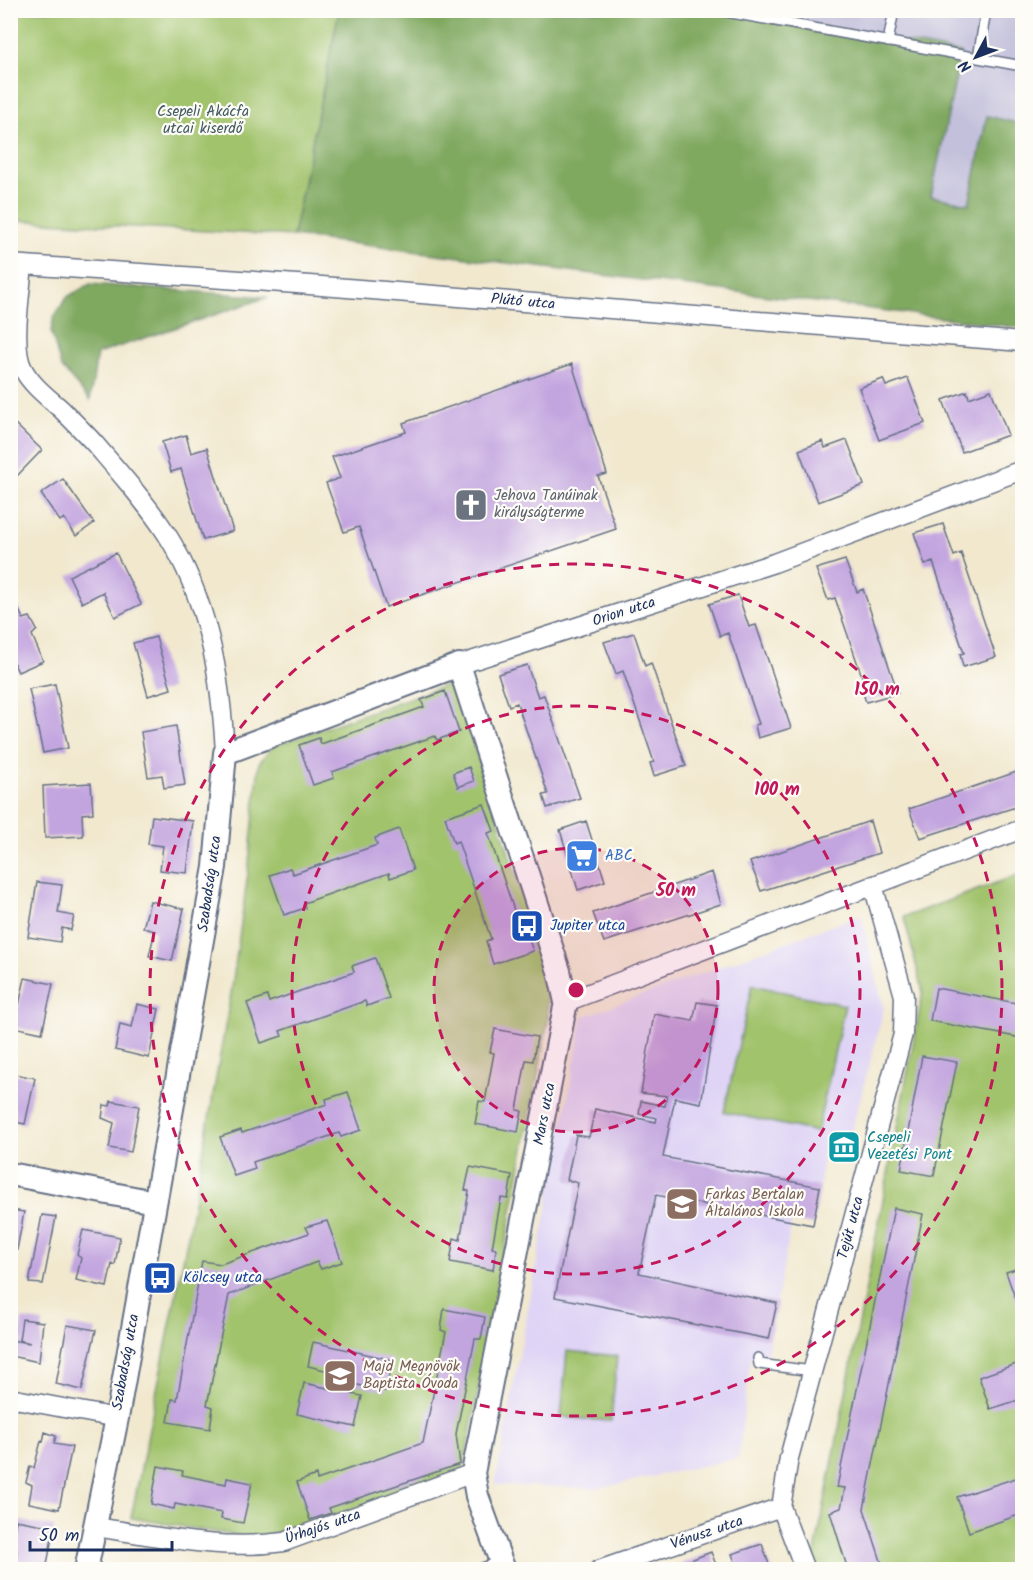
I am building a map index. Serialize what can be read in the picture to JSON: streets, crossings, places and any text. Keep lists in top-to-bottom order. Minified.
{"streets":{"street":["Plútó utca","Orion utca","Szabadság utca","Mars utca","Tejút utca","Űrhajós utca","Vénusz utca"]},"crossings":[["Plútó utca","Szabadság utca"],["Orion utca","Szabadság utca"],["Orion utca","Mars utca"],["Szabadság utca","Űrhajós utca"],["Mars utca","Űrhajós utca"],["Tejút utca","Vénusz utca"]],"parks":["Csepeli Akácfa utcai kiserdő"],"places":{"church":["Jehova Tanúinak királyságterme"],"supermarket":["ABC"],"bus stop":["Jupiter utca","Kölcsey utca"],"museum":["Csepeli Vezetési Pont"],"school or university":["Farkas Bertalan Általános Iskola","Majd Megnövök Baptista Óvoda"]},"scale_bar":"50 m","north":"bottom left","rings":["150 m","100 m","50 m"]}
